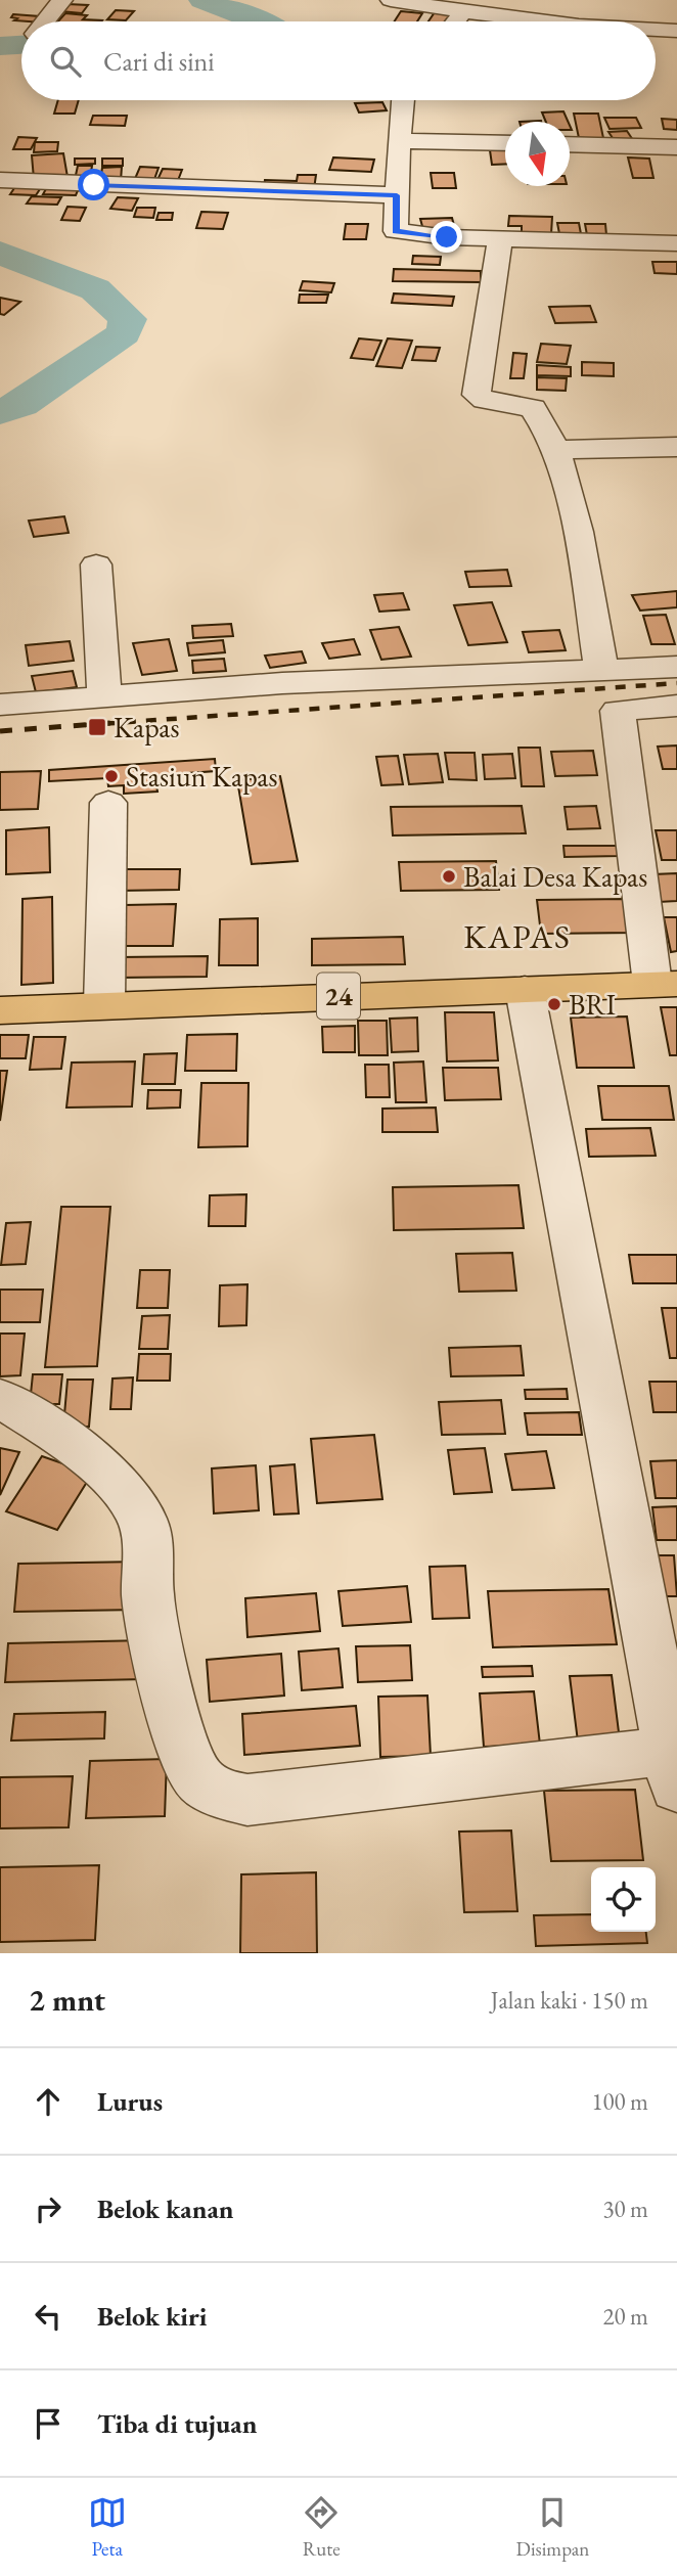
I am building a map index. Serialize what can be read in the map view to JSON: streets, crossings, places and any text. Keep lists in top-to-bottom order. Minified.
{"streets":{"highway":["24"]},"districts":["KAPAS"],"places":{"transit":["Kapas"],"other":["Stasiun Kapas","Balai Desa Kapas","BRI"]},"north":"bottom","page":{"search":"Cari di sini","heading":["2 mnt","Jalan kaki · 150 m"],"list":[["Lurus","100 m"],["Belok kanan","30 m"],["Belok kiri","20 m"],"Tiba di tujuan"],"nav":["Peta","Rute","Disimpan"]}}
